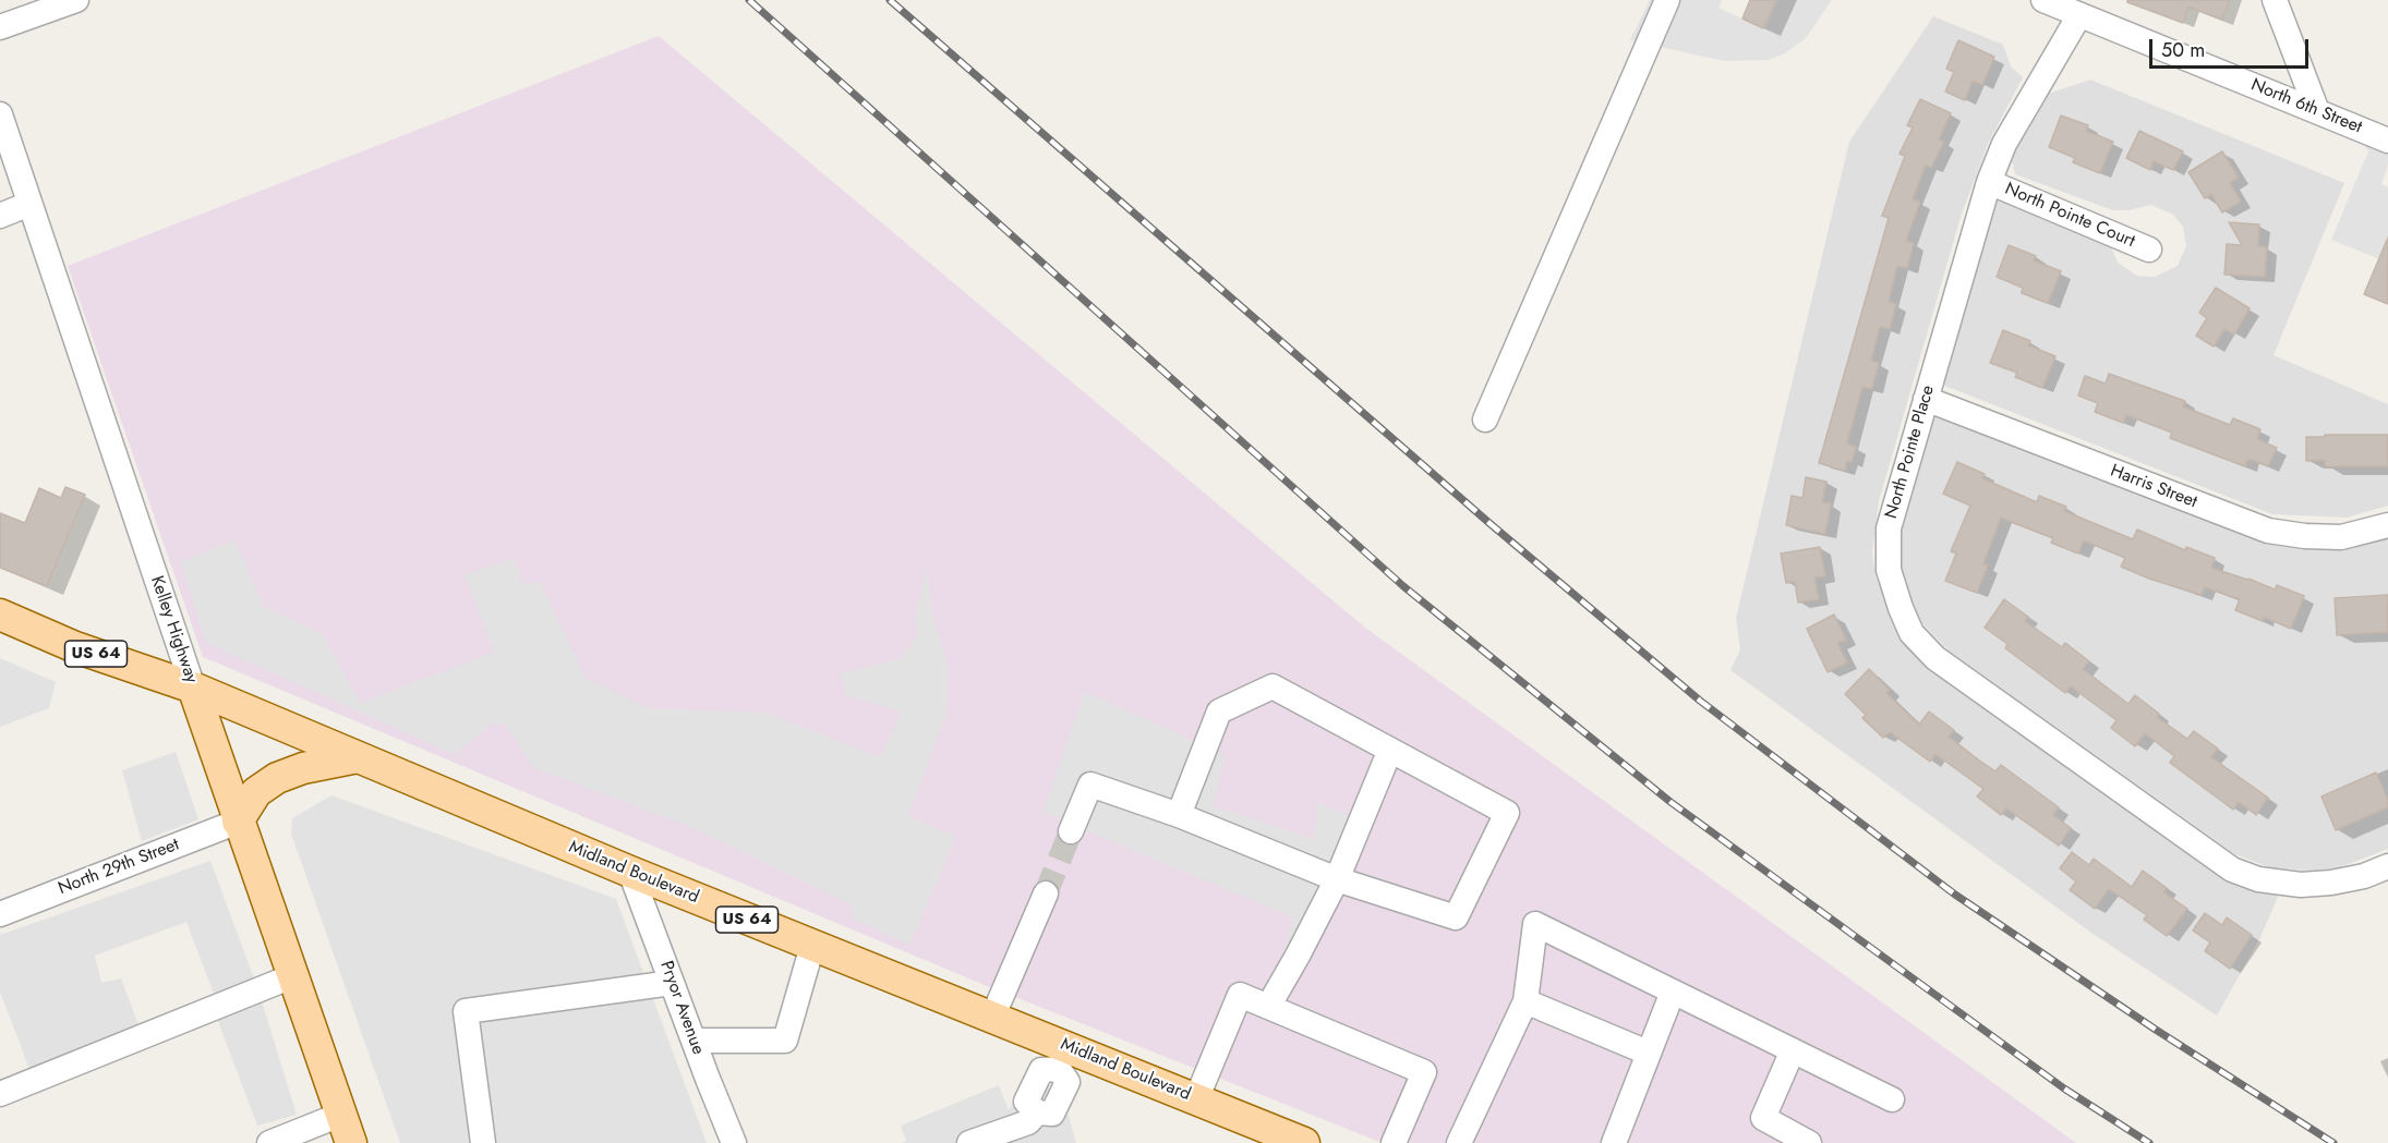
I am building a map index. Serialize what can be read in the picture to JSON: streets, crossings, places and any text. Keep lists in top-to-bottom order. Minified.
{"streets":{"main road":["Kelley Highway","US 64","Midland Boulevard"],"street":["North 6th Street","North Pointe Court","North Pointe Place","Harris Street","North 29th Street","Pryor Avenue"]},"crossings":[["North 6th Street","North Pointe Place"],["North Pointe Court","North Pointe Place"],["North Pointe Place","Harris Street"],["Kelley Highway","North 29th Street"],["Kelley Highway","Midland Boulevard"],["Midland Boulevard","Pryor Avenue"]],"scale_bar":"50 m"}
